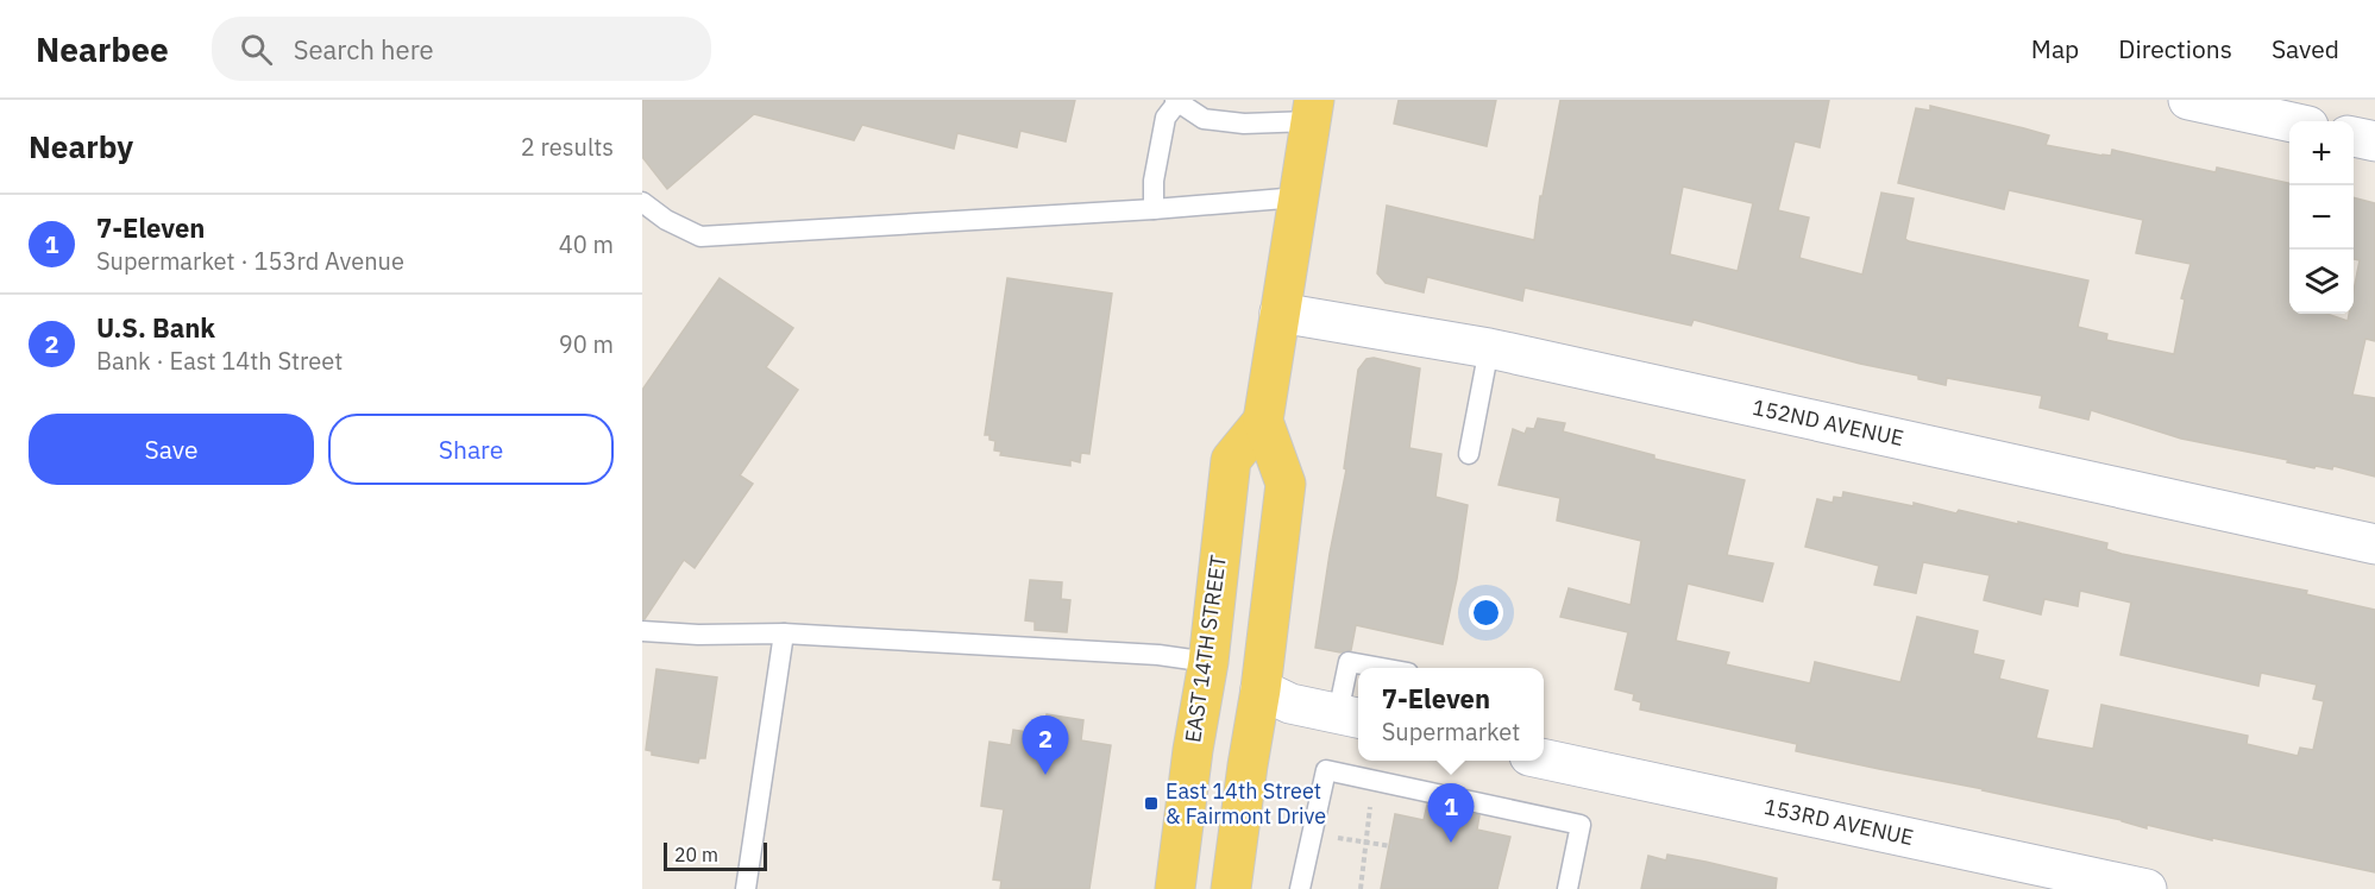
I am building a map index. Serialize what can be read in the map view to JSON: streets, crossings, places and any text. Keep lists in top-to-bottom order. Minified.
{"streets":{"main road":["EAST 14TH STREET"],"street":["152ND AVENUE","153RD AVENUE"]},"places":{"transit":["East 14th Street & Fairmont Drive"]},"scale_bar":"20 m","page":{"header":"Nearbee","search":"Search here","nav":["Map","Directions","Saved"],"heading":["Nearby","2 results"],"map_buttons":["+","−"],"list":[{"mark":"1","name":"7-Eleven","note":"Supermarket · 153rd Avenue","value":"40 m"},{"mark":"2","name":"U.S. Bank","note":"Bank · East 14th Street","value":"90 m"}],"buttons":["Save","Share"],"popup":["7-Eleven","Supermarket"],"pins":["2","1"],"scale":"20 m"}}
